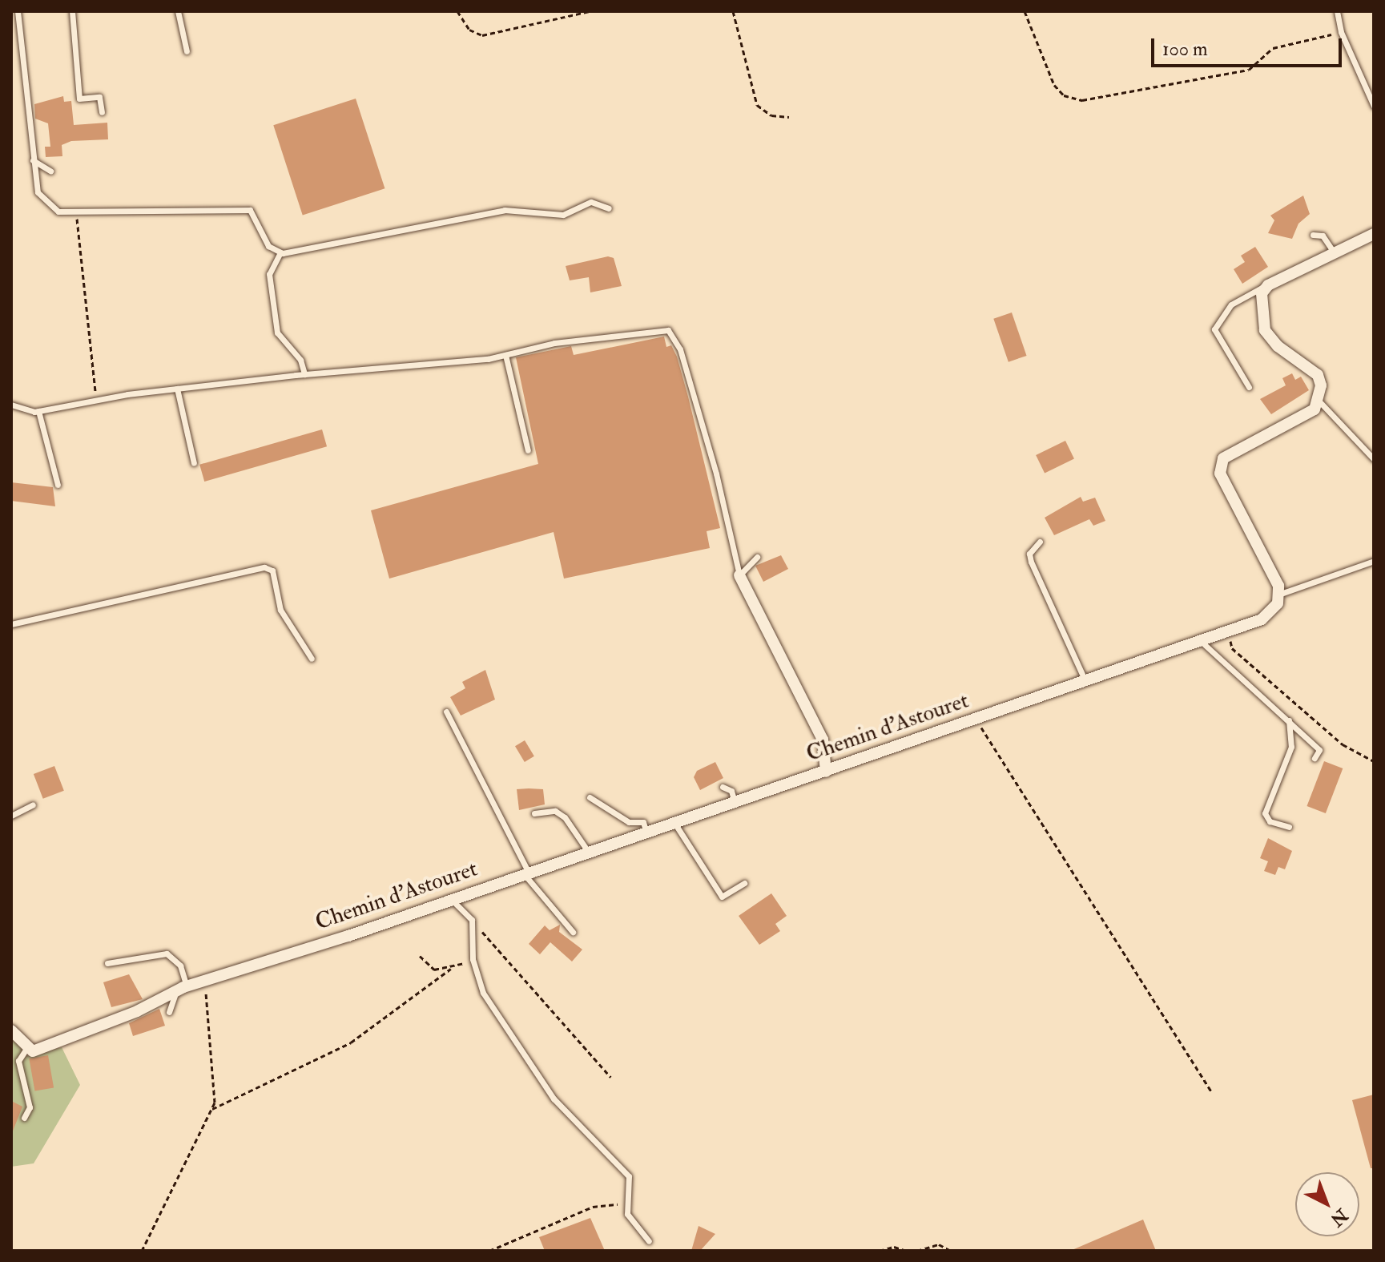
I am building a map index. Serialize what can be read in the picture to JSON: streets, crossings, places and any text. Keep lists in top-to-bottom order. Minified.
{"streets":{"street":["Chemin d'Astouret"]},"scale_bar":"100 m","north":"bottom right"}
